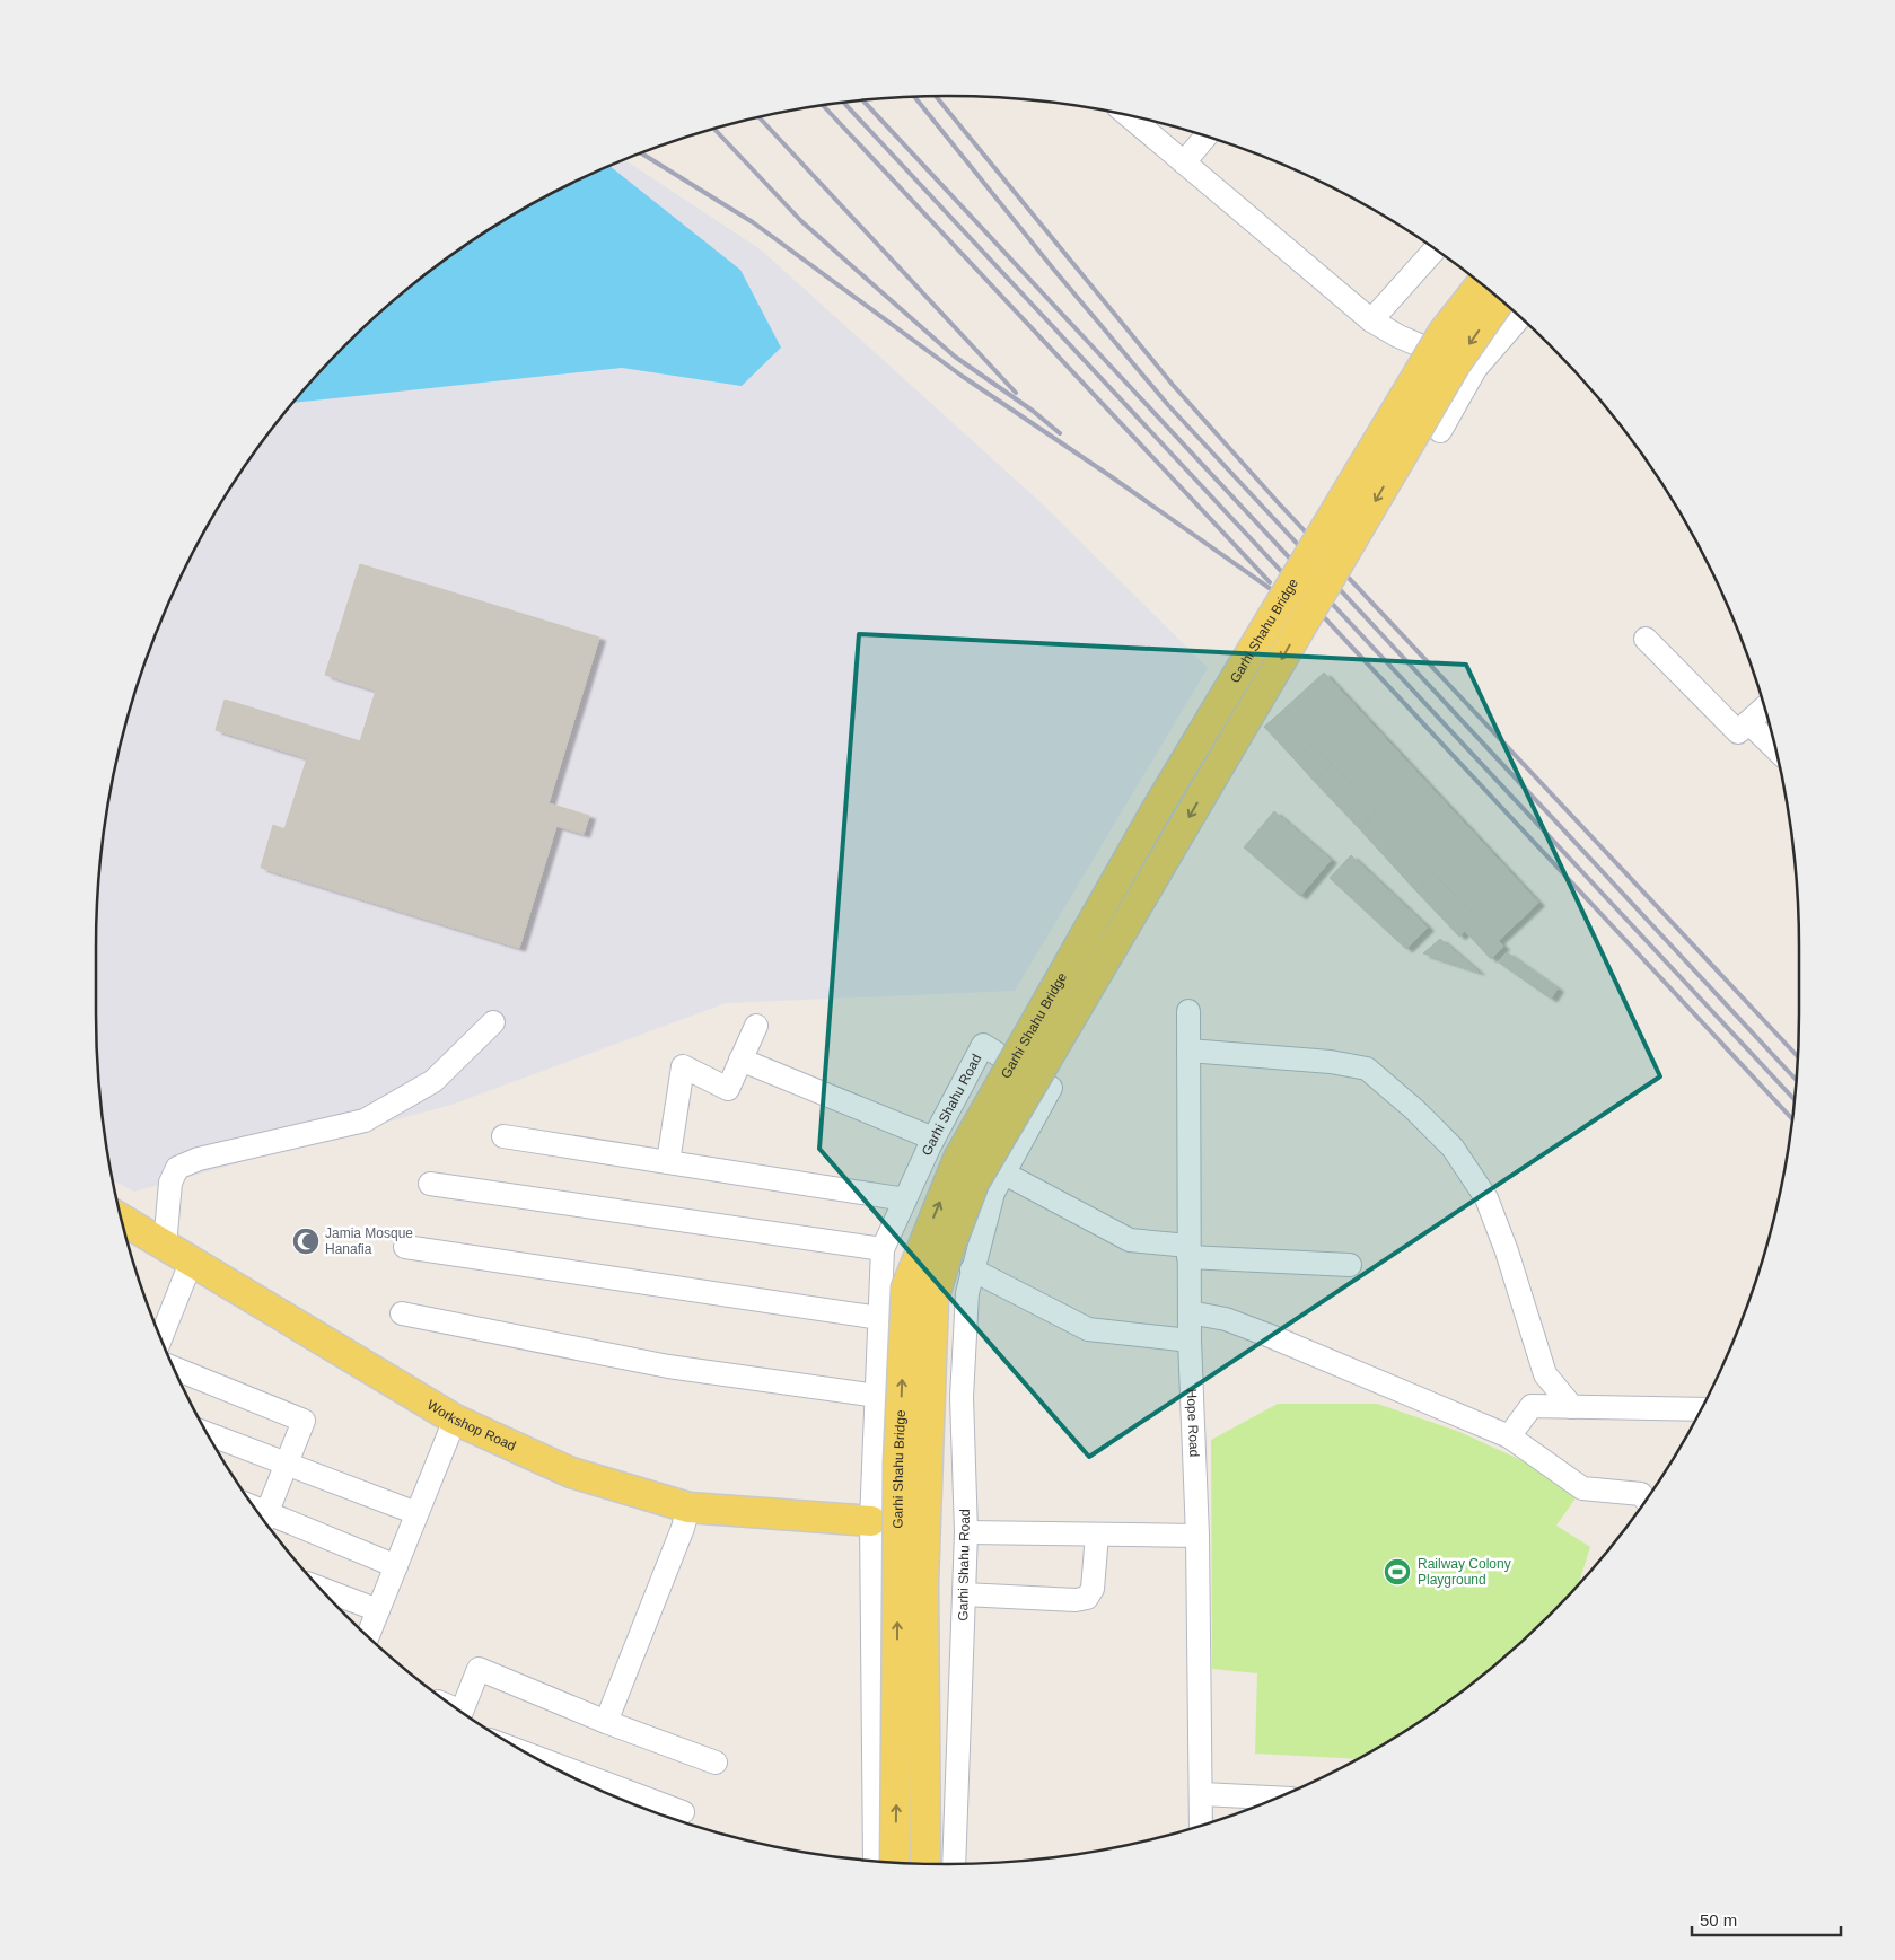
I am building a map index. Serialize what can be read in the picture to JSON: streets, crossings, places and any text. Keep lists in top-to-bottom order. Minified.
{"streets":{"main road":["Garhi Shahu Bridge","Workshop Road"],"street":["Garhi Shahu Road","Hope Road"]},"crossings":[["Garhi Shahu Road","Workshop Road"]],"places":{"mosque":["Jamia Mosque Hanafia"],"sports":["Railway Colony Playground"]},"scale_bar":"50 m"}
